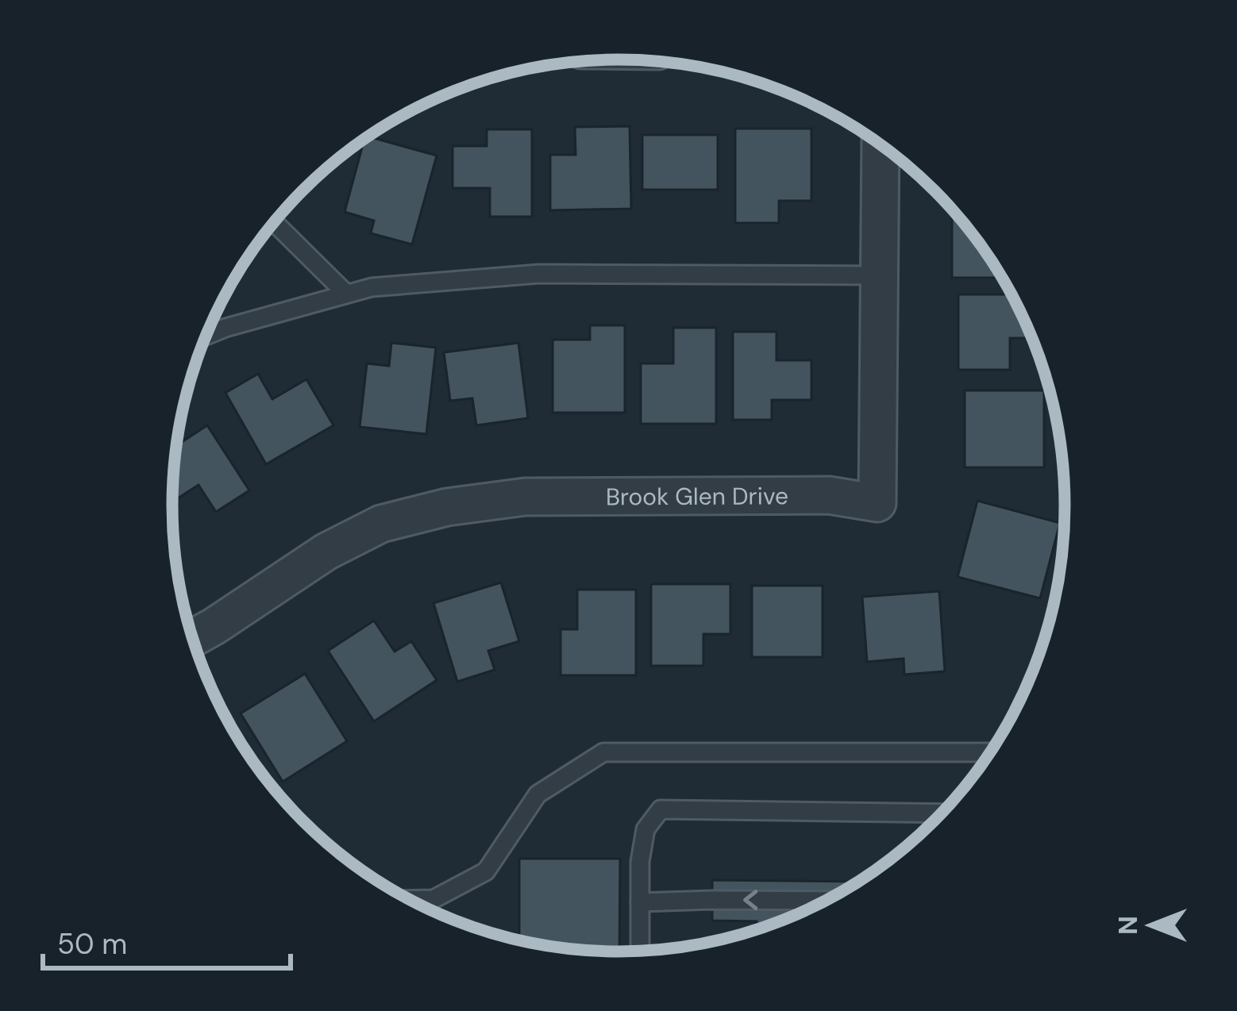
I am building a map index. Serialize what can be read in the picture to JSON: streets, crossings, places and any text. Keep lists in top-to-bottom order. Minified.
{"streets":{"street":["Brook Glen Drive"]},"scale_bar":"50 m","north":"left"}
